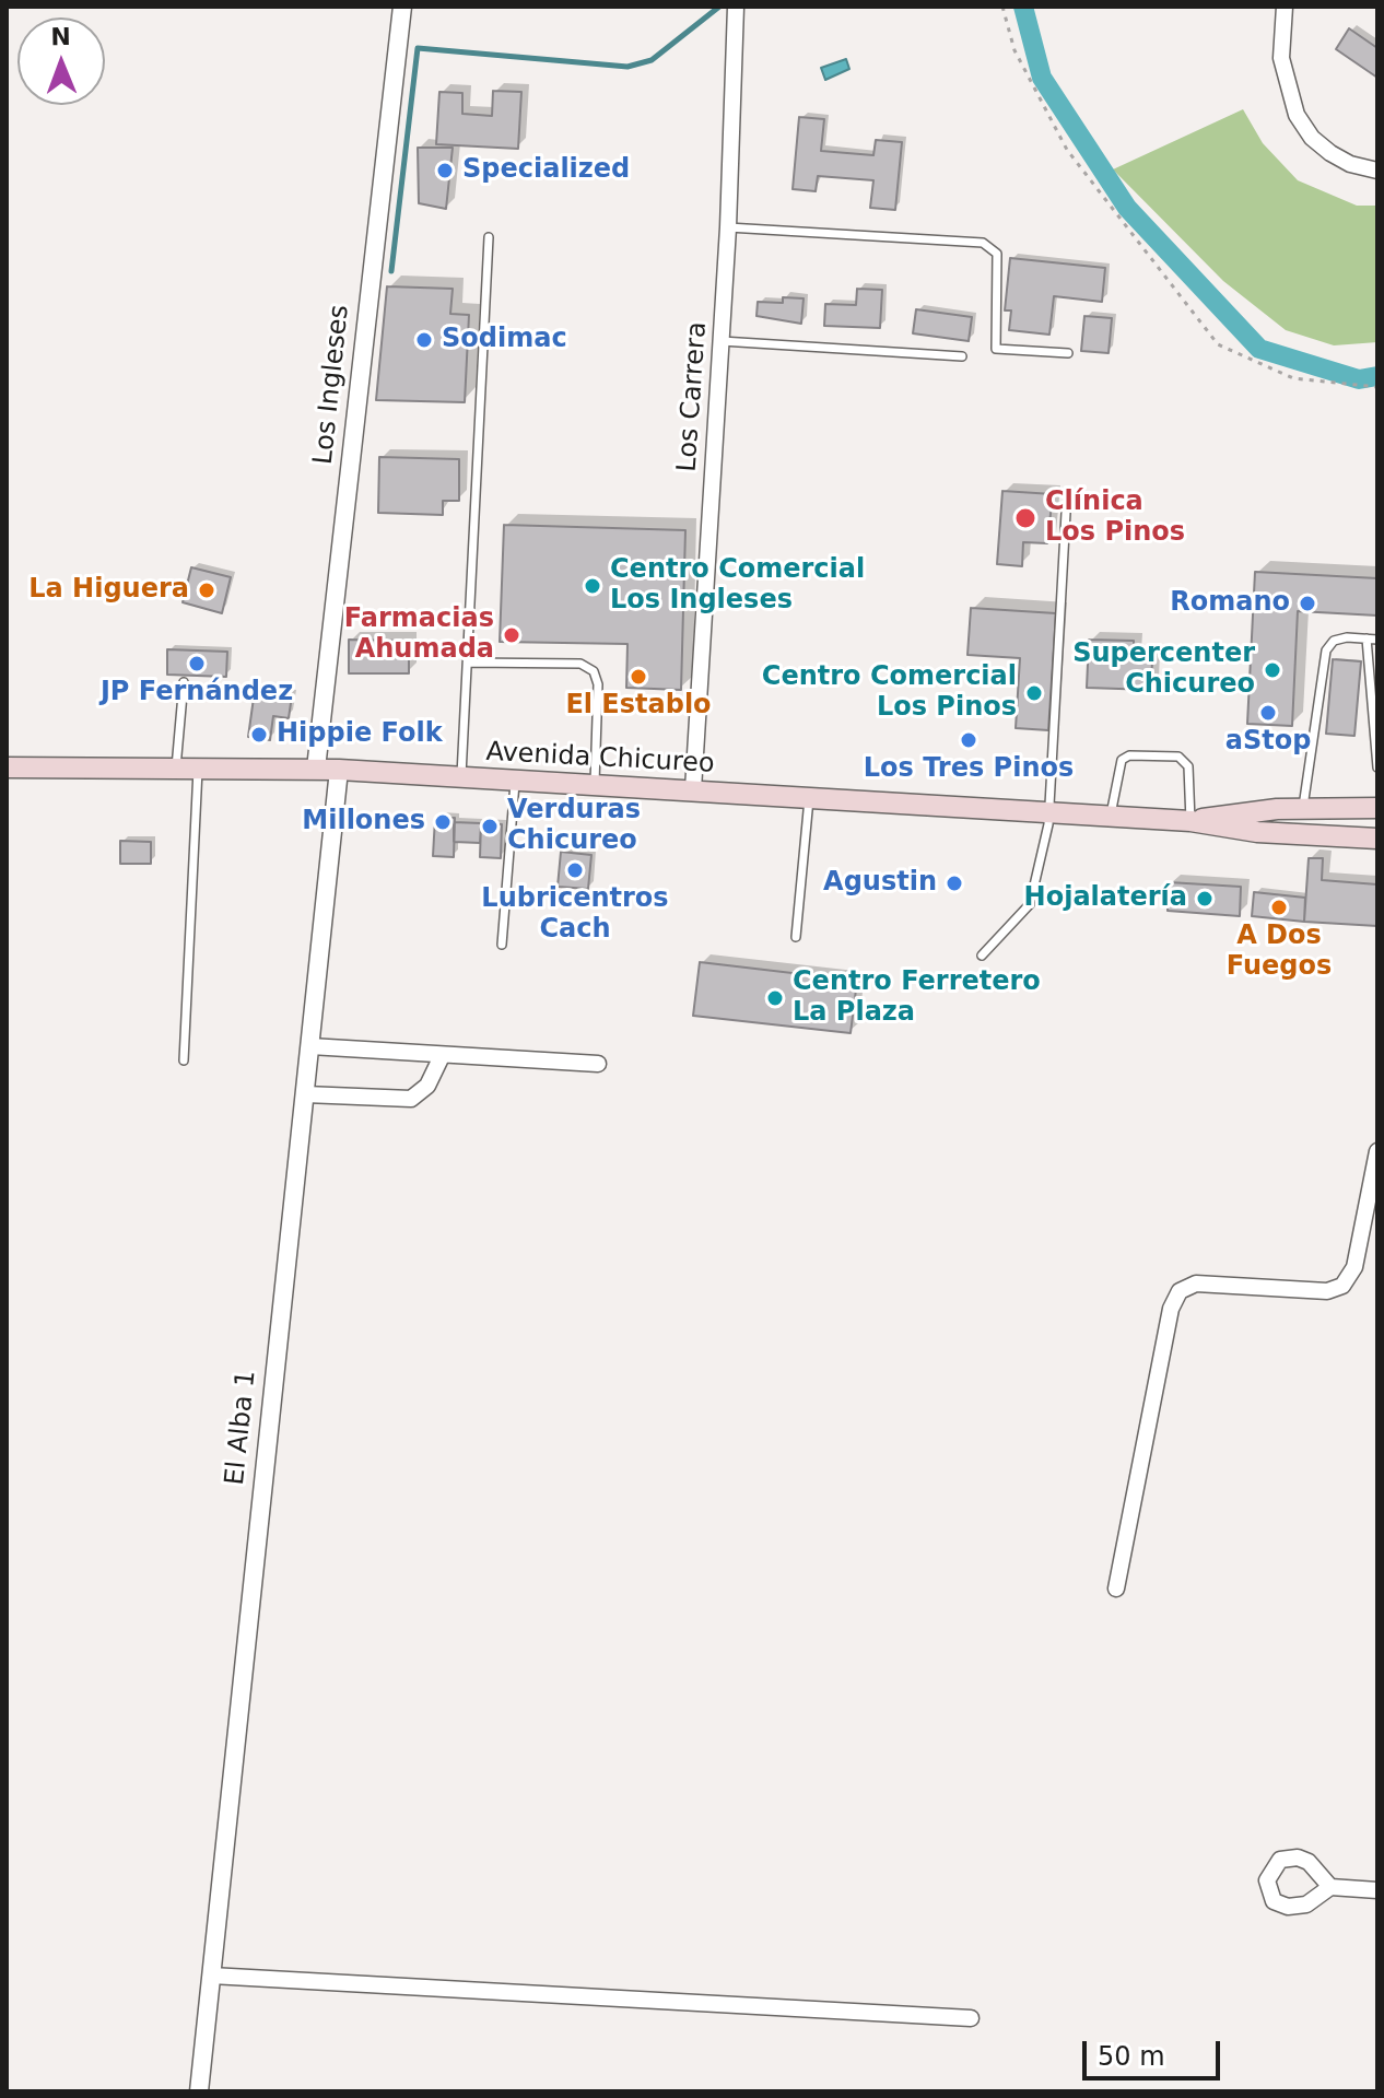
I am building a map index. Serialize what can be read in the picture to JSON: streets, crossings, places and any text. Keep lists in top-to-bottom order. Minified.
{"streets":{"main road":["Avenida Chicureo"],"street":["Los Ingleses","Los Carrera","El Alba 1"]},"crossings":[["Los Ingleses","Avenida Chicureo"],["Los Carrera","Avenida Chicureo"],["Avenida Chicureo","El Alba 1"]],"places":["Specialized","Sodimac","Clínica Los Pinos","Centro Comercial Los Ingleses","La Higuera","Romano","Farmacias Ahumada","JP Fernández","Supercenter Chicureo","El Establo","Centro Comercial Los Pinos","aStop","Hippie Folk","Los Tres Pinos","Millones","Verduras Chicureo","Lubricentros Cach","Agustin","Hojalatería","A Dos Fuegos","Centro Ferretero La Plaza"],"scale_bar":"50 m","north":"top"}
